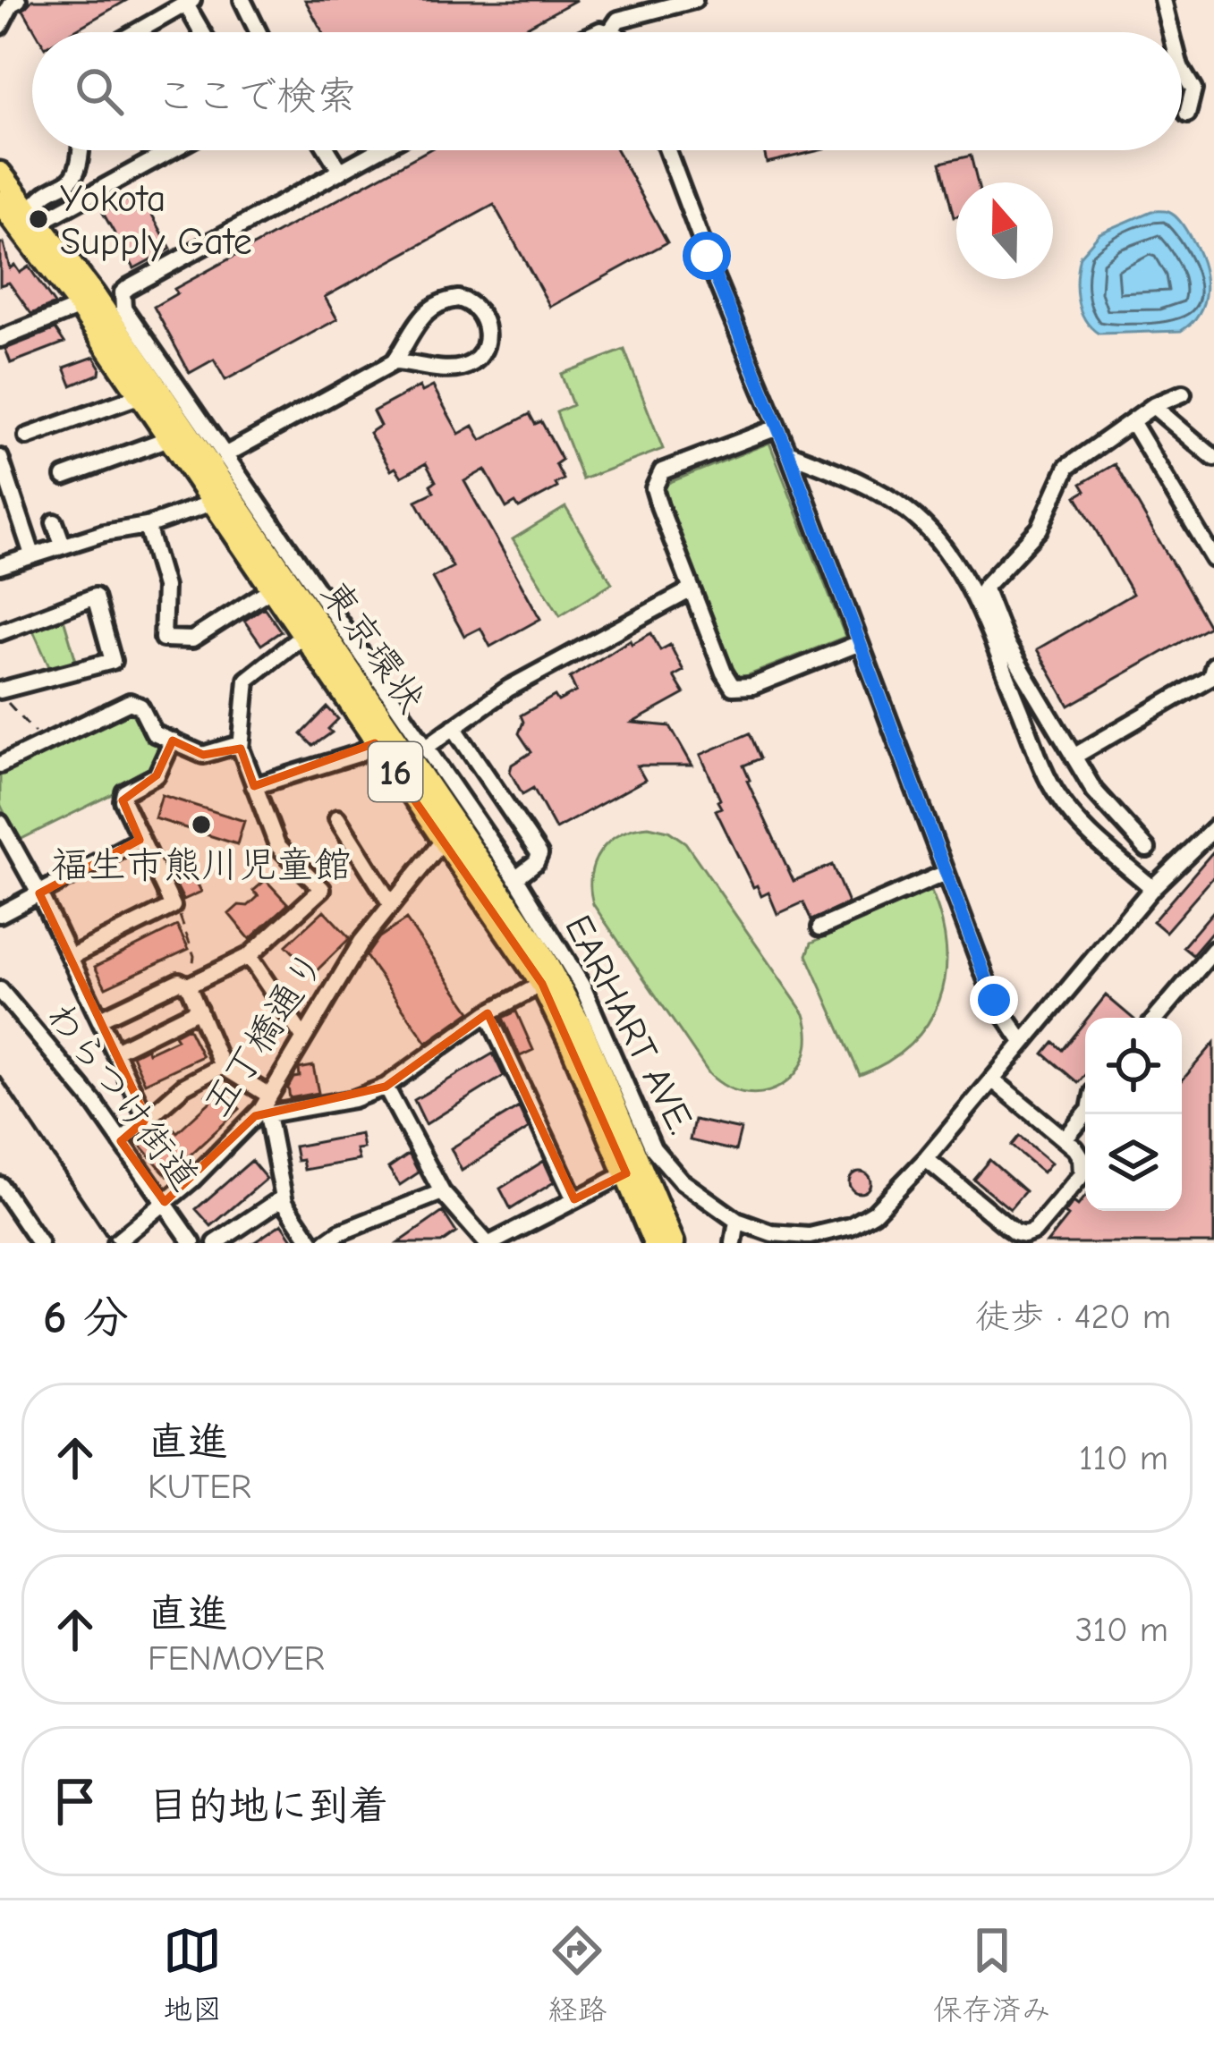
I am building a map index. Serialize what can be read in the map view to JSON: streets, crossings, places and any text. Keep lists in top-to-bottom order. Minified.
{"streets":{"highway":["東京環状","16"],"street":["EARHART AVE.","五丁橋通り","わらつけ街道"]},"crossings":[["東京環状","五丁橋通り"],["五丁橋通り","わらつけ街道"]],"places":["Yokota Supply Gate","福生市熊川児童館"],"north":"top","page":{"search":"ここで検索","heading":["6 分","徒歩 · 420 m"],"list":[["直進","KUTER","110 m"],["直進","FENMOYER","310 m"],"目的地に到着"],"nav":["地図","経路","保存済み"]}}
